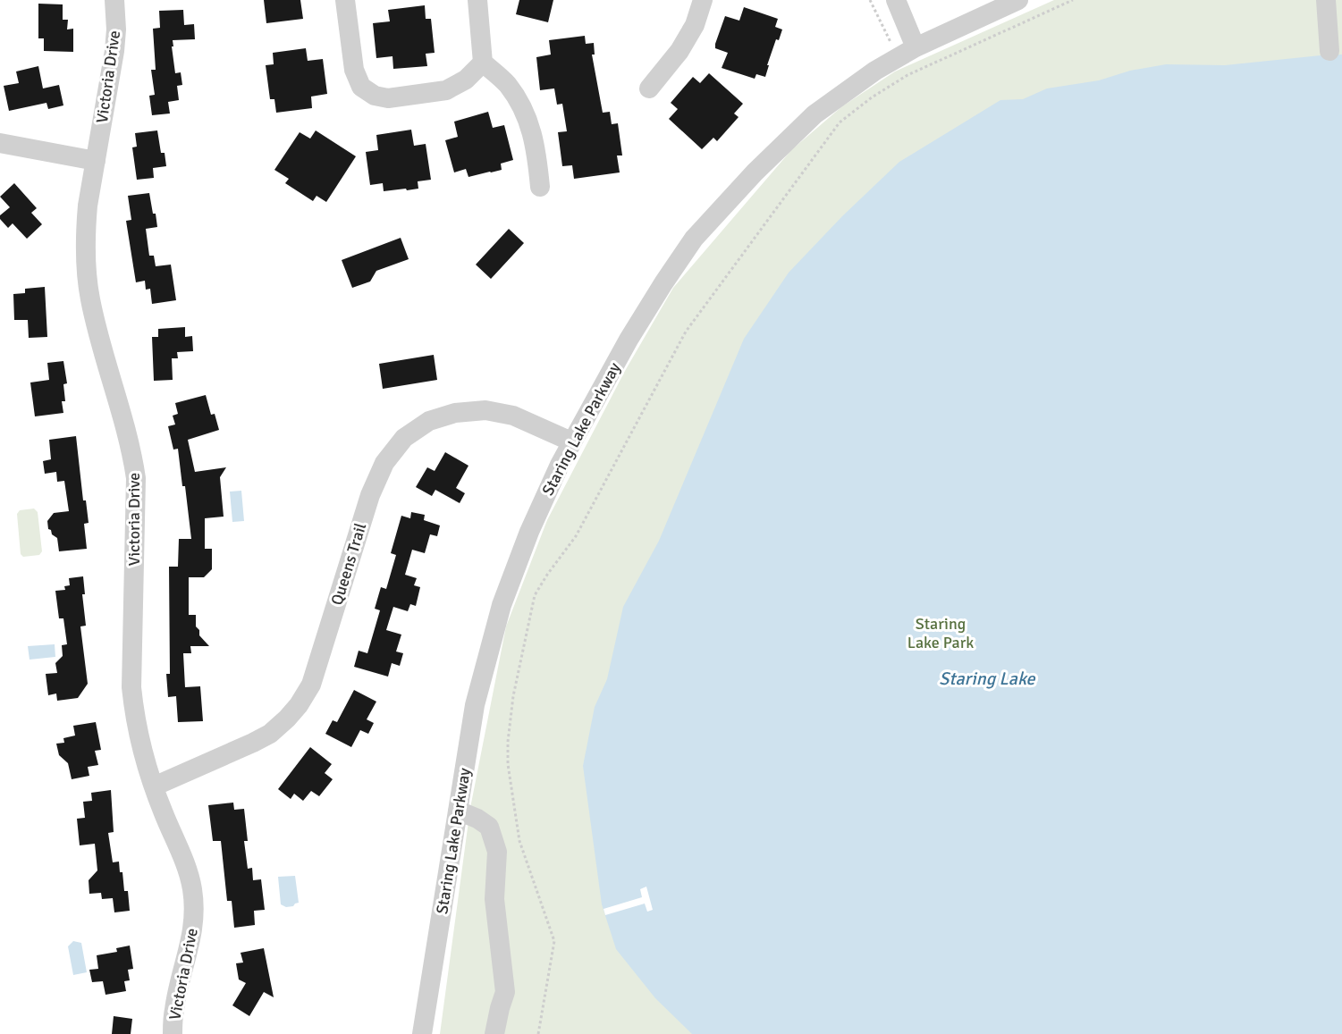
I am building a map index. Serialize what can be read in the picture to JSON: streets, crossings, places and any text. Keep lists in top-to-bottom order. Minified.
{"streets":{"street":["Victoria Drive","Staring Lake Parkway","Queens Trail"]},"crossings":[["Victoria Drive","Queens Trail"],["Staring Lake Parkway","Queens Trail"]],"water":["Staring Lake"],"parks":["Staring Lake Park"]}
